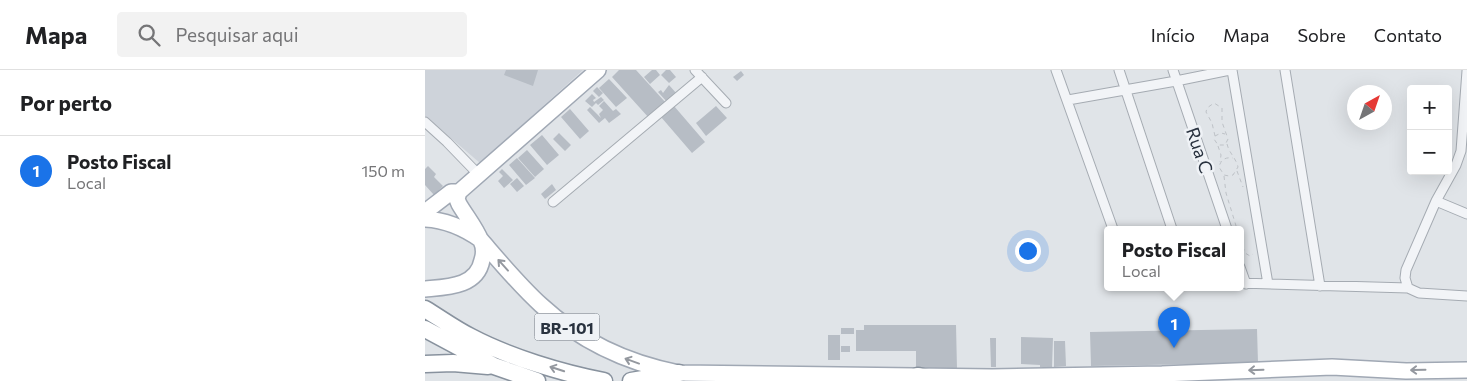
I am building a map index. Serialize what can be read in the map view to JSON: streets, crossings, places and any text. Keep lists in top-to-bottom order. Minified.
{"streets":{"highway":["BR-101"],"street":["Rua C"]},"north":"top right","page":{"header":"Mapa","search":"Pesquisar aqui","nav":["Início","Mapa","Sobre","Contato"],"heading":"Por perto","map_buttons":["+","−"],"list":[{"mark":"1","name":"Posto Fiscal","note":"Local","value":"150 m"}],"popup":["Posto Fiscal","Local"],"pins":"1"}}
